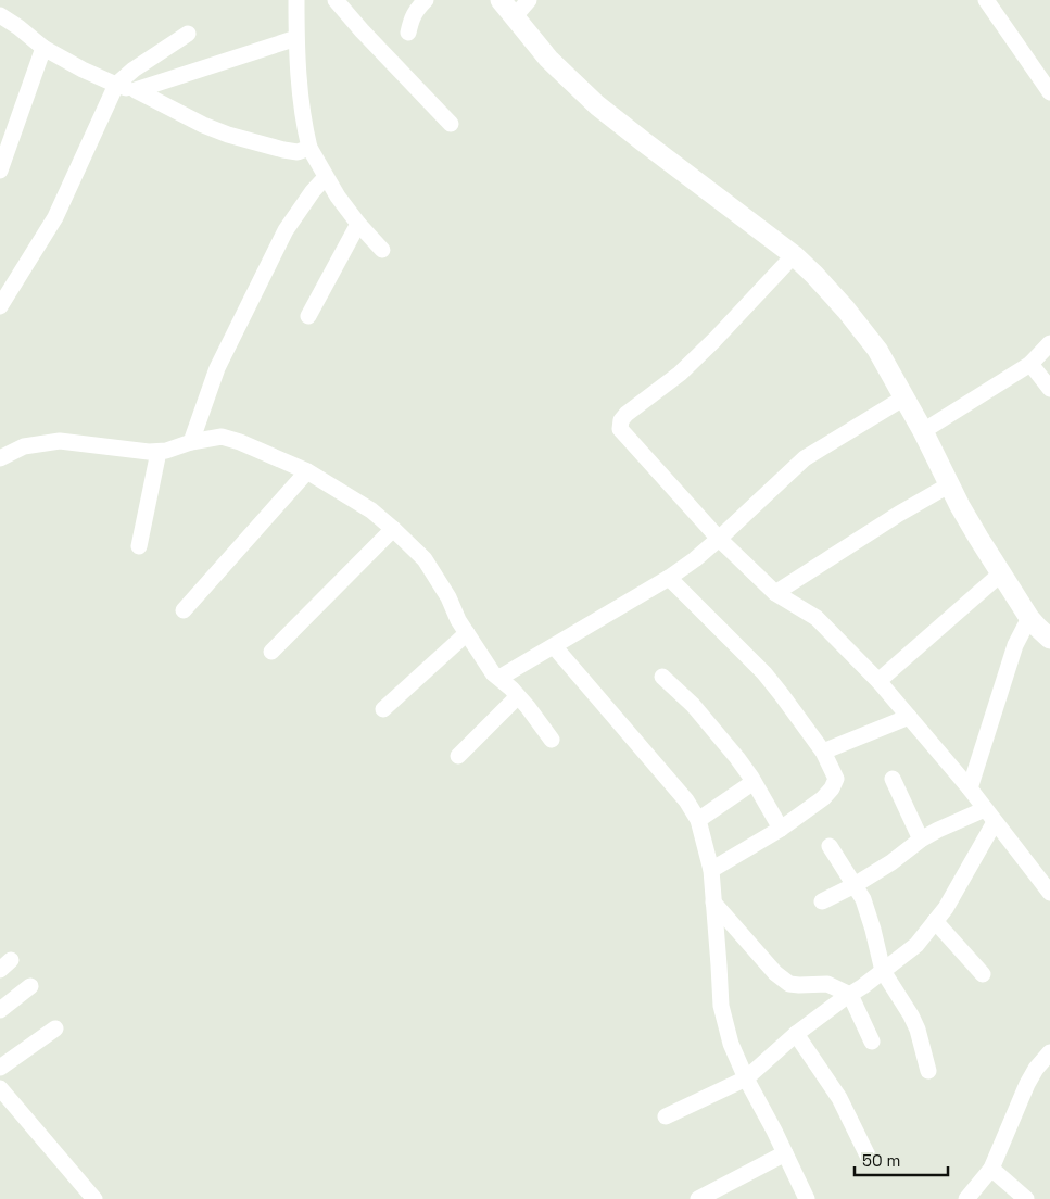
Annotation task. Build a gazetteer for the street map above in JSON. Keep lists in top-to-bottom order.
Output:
{
  "scale_bar": "50 m"
}
